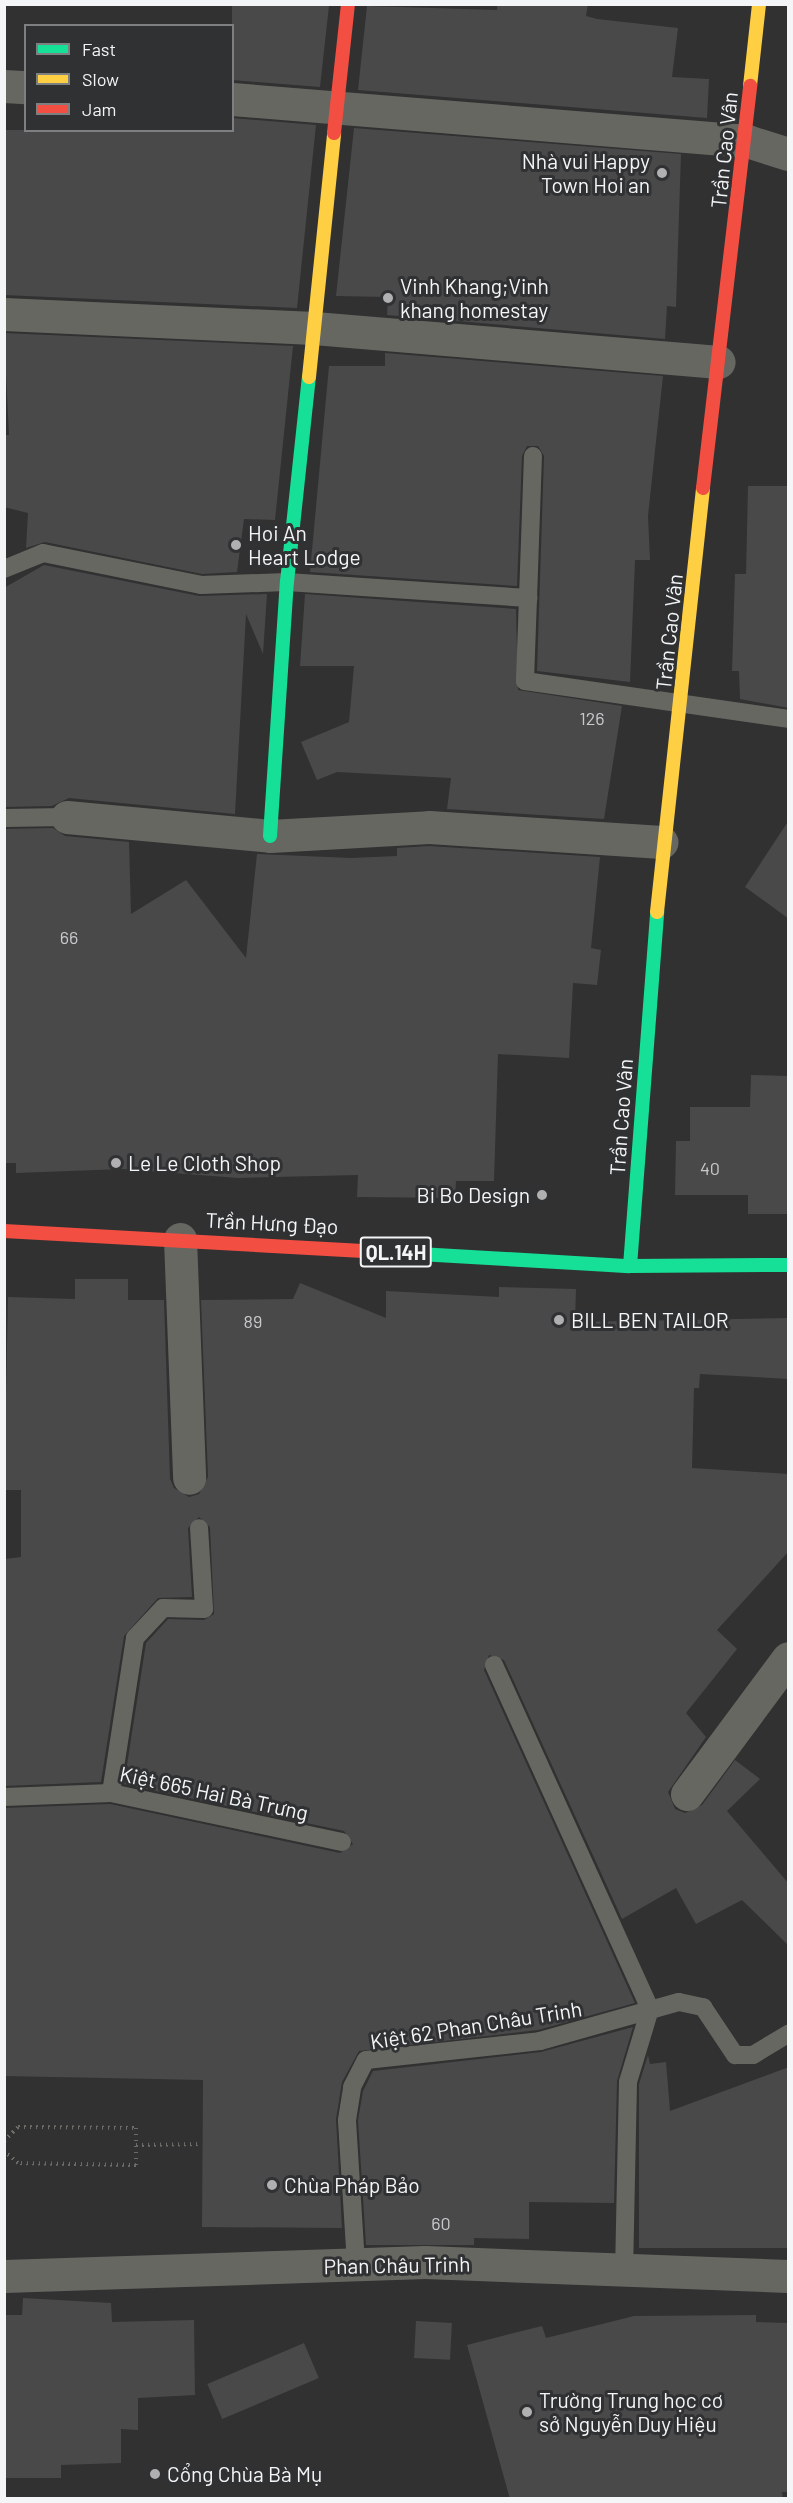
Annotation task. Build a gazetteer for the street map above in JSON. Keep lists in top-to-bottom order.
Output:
{
  "streets": {
    "street": [
      "Trần Cao Vân",
      "Trần Hưng Đạo",
      "QL.14H",
      "Phan Châu Trinh"
    ],
    "lane": ["Kiệt 665 Hai Bà Trưng", "Kiệt 62 Phan Châu Trinh"]
  },
  "crossings": [
    ["Trần Cao Vân", "Trần Hưng Đạo"],
    ["Kiệt 62 Phan Châu Trinh", "Phan Châu Trinh"]
  ],
  "places": [
    "Nhà vui Happy Town Hoi an",
    "Vinh Khang;Vinh khang homestay",
    "Hoi An Heart Lodge",
    "Le Le Cloth Shop",
    "Bi Bo Design",
    "BILL BEN TAILOR",
    "Chùa Pháp Bảo",
    "Trường Trung học cơ sở Nguyễn Duy Hiệu",
    "Cổng Chùa Bà Mụ"
  ],
  "house_numbers": [
    "126",
    "66",
    "40",
    "89",
    "60"
  ],
  "legend": ["Fast", "Slow", "Jam"]
}
